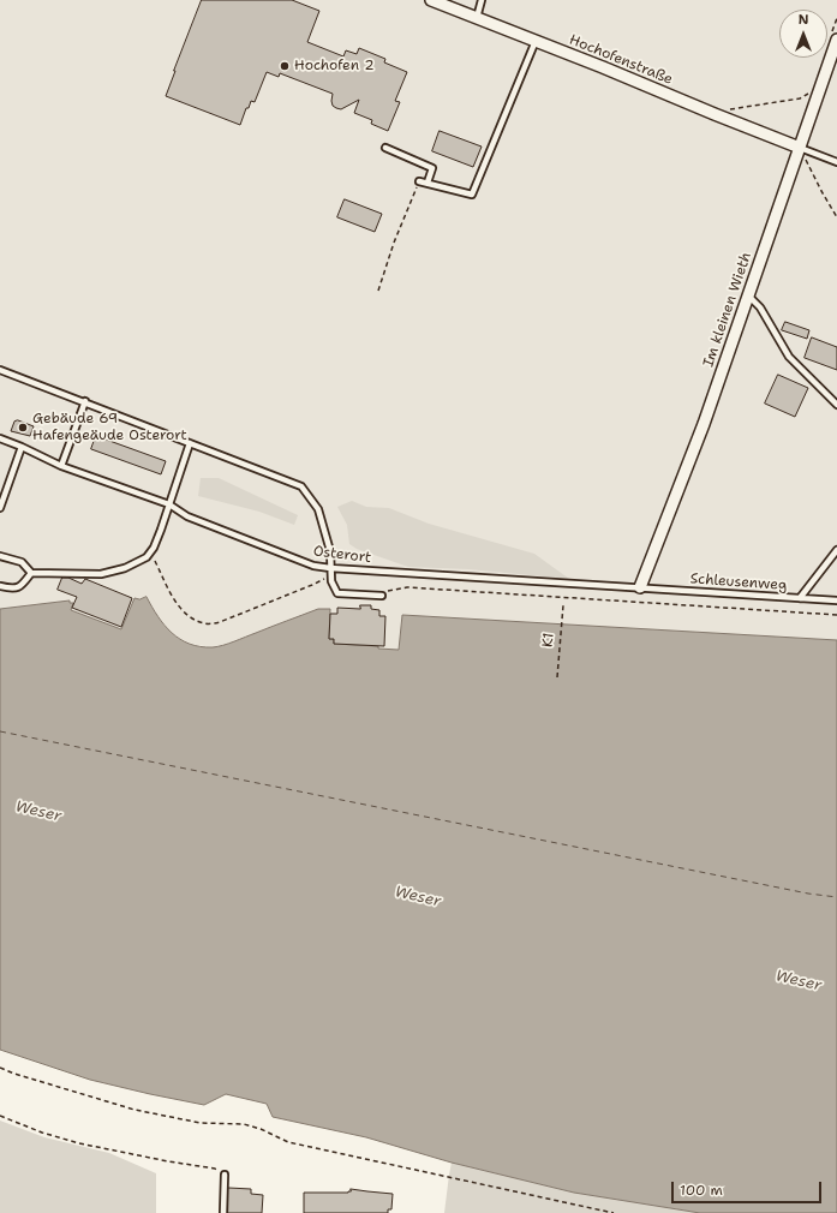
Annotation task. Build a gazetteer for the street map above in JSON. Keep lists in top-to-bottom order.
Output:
{
  "streets": {
    "street": ["Hochofenstraße", "Im kleinen Wieth"],
    "lane": ["Osterort", "Schleusenweg"],
    "path": ["K1"]
  },
  "crossings": [
    ["Hochofenstraße", "Im kleinen Wieth"],
    ["Im kleinen Wieth", "Osterort"],
    ["Im kleinen Wieth", "Schleusenweg"],
    ["Osterort", "Schleusenweg"]
  ],
  "water": ["Weser"],
  "places": ["Hochofen 2", "Gebäude 69 Hafengeäude Osterort"],
  "scale_bar": "100 m",
  "north": "top"
}
